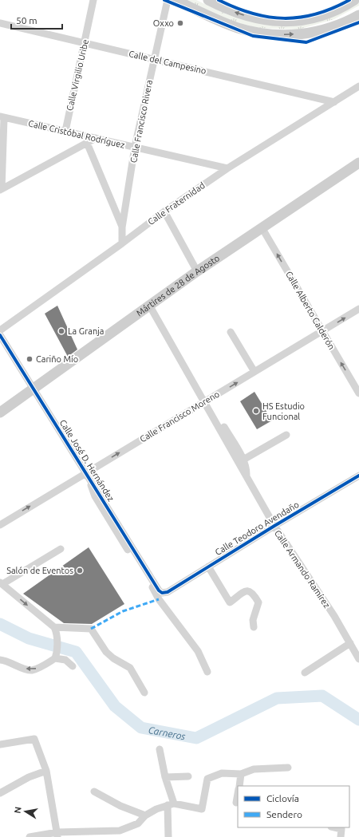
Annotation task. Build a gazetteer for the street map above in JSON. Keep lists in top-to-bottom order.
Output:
{
  "streets": {
    "main road": ["Mártires de 28 de Agosto"],
    "street": [
      "Calle del Campesino",
      "Calle Virgilio Uribe",
      "Calle Francisco Rivera",
      "Calle Cristóbal Rodríguez",
      "Calle Fraternidad",
      "Calle Alberto Calderón",
      "Calle Francisco Moreno",
      "Calle José D. Hernández",
      "Calle Teodoro Avendaño",
      "Calle Armando Ramírez"
    ]
  },
  "crossings": [
    ["Calle del Campesino", "Calle Virgilio Uribe"],
    ["Calle del Campesino", "Calle Francisco Rivera"],
    ["Calle del Campesino", "Calle Fraternidad"],
    ["Calle Virgilio Uribe", "Calle Cristóbal Rodríguez"],
    ["Calle Francisco Rivera", "Calle Cristóbal Rodríguez"],
    ["Calle Francisco Rivera", "Calle Fraternidad"],
    ["Calle Cristóbal Rodríguez", "Calle Fraternidad"],
    ["Mártires de 28 de Agosto", "Calle Alberto Calderón"],
    ["Mártires de 28 de Agosto", "Calle José D. Hernández"],
    ["Mártires de 28 de Agosto", "Calle Armando Ramírez"],
    ["Calle Alberto Calderón", "Calle Francisco Moreno"],
    ["Calle Francisco Moreno", "Calle José D. Hernández"],
    ["Calle Francisco Moreno", "Calle Armando Ramírez"],
    ["Calle José D. Hernández", "Calle Teodoro Avendaño"],
    ["Calle Teodoro Avendaño", "Calle Armando Ramírez"]
  ],
  "one_way": ["Calle Alberto Calderón", "Calle Francisco Moreno"],
  "water": ["Carneros"],
  "places": [
    "Oxxo",
    "La Granja",
    "Cariño Mío",
    "HS Estudio Funcional",
    "Salón de Eventos"
  ],
  "legend": ["Ciclovía", "Sendero"],
  "scale_bar": "50 m",
  "north": "left"
}
